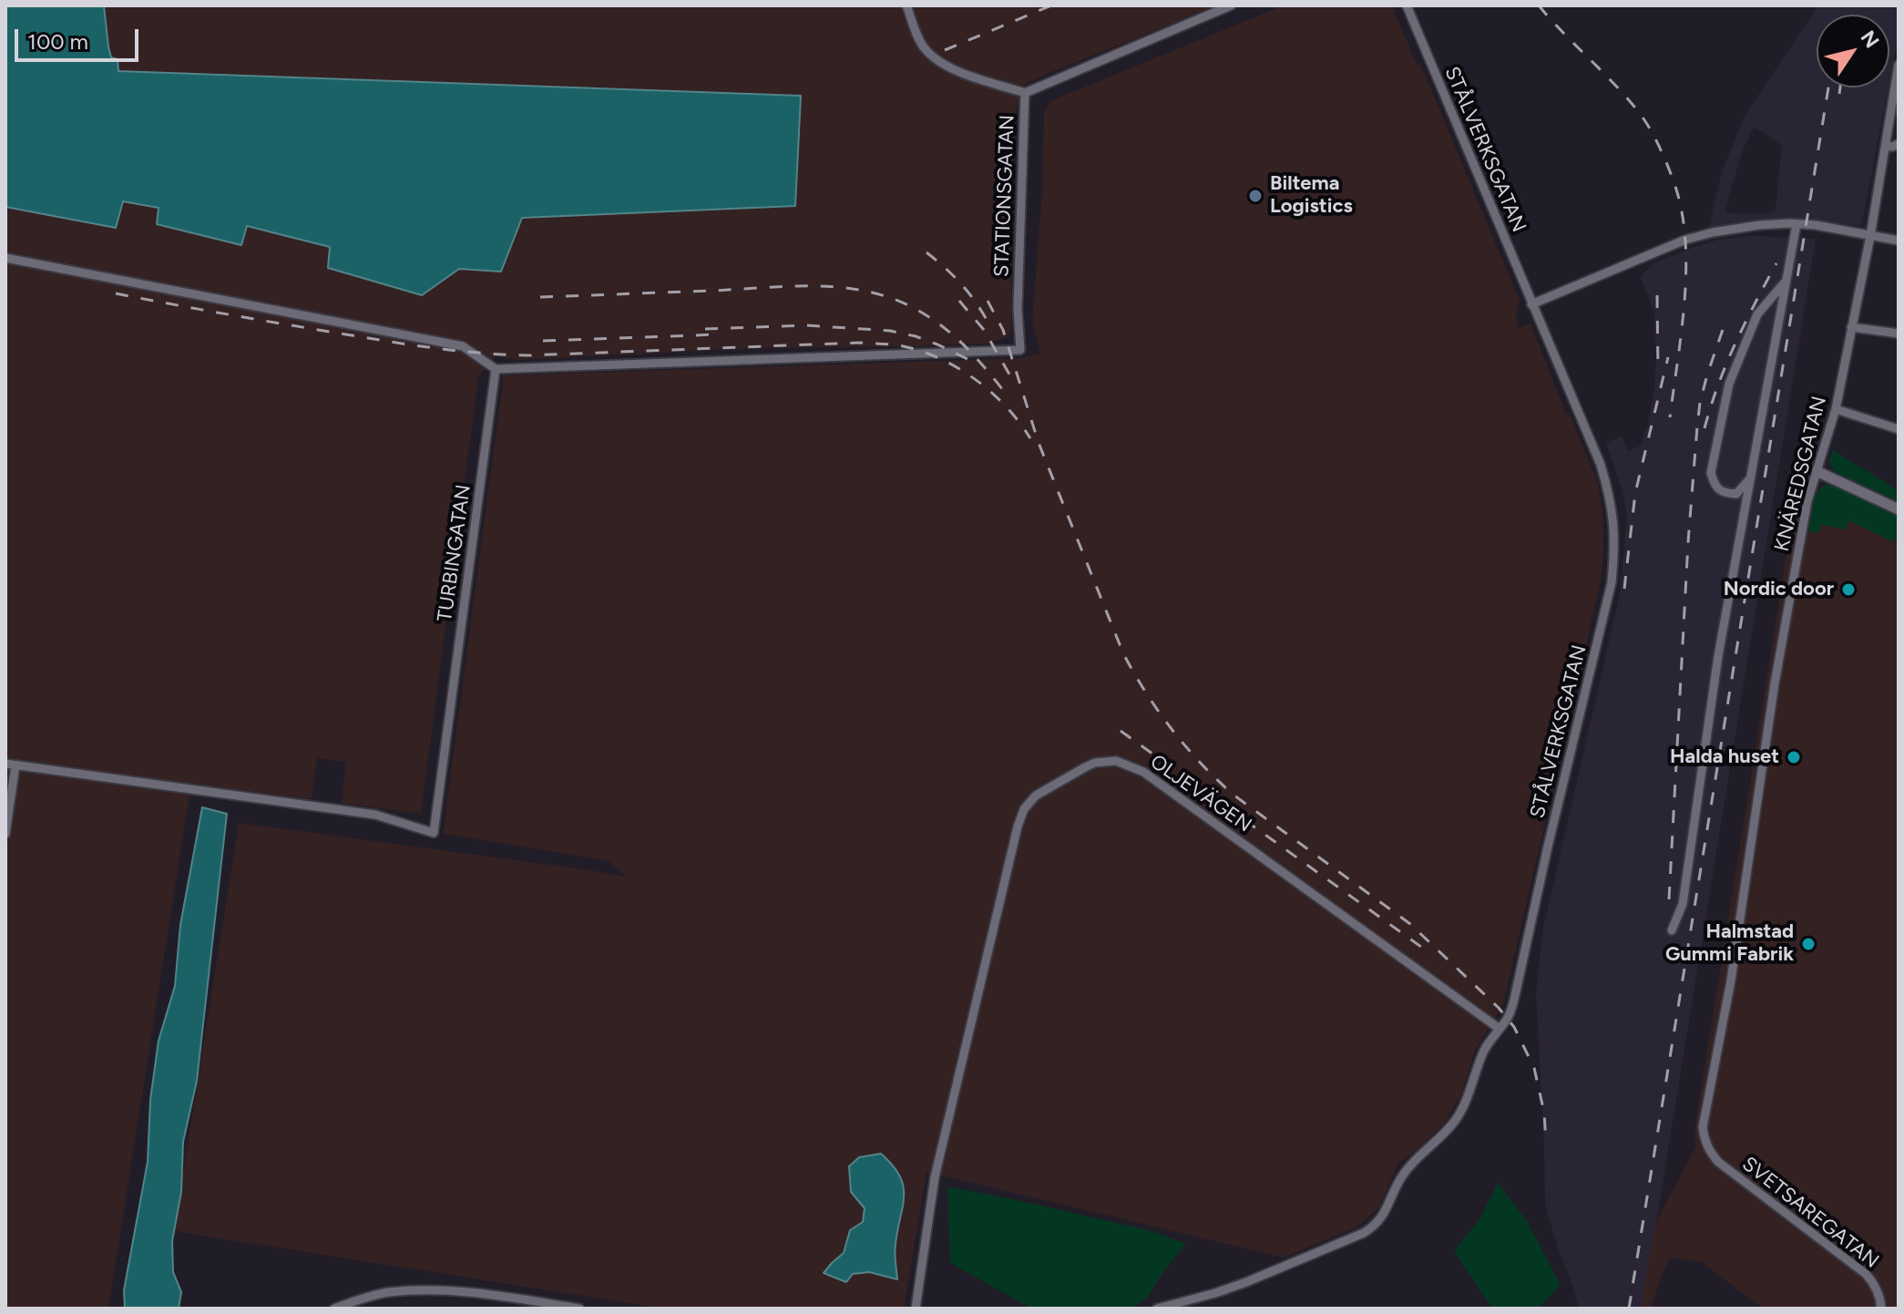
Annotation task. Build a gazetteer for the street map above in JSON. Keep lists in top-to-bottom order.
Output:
{
  "streets": {
    "street": [
      "STÅLVERKSGATAN",
      "STATIONSGATAN",
      "KNÄREDSGATAN",
      "TURBINGATAN",
      "OLJEVÄGEN",
      "SVETSAREGATAN"
    ]
  },
  "crossings": [
    ["STÅLVERKSGATAN", "OLJEVÄGEN"],
    ["STATIONSGATAN", "TURBINGATAN"],
    ["KNÄREDSGATAN", "SVETSAREGATAN"]
  ],
  "places": [
    "Biltema Logistics",
    "Nordic door",
    "Halda huset",
    "Halmstad Gummi Fabrik"
  ],
  "scale_bar": "100 m",
  "north": "top right"
}
